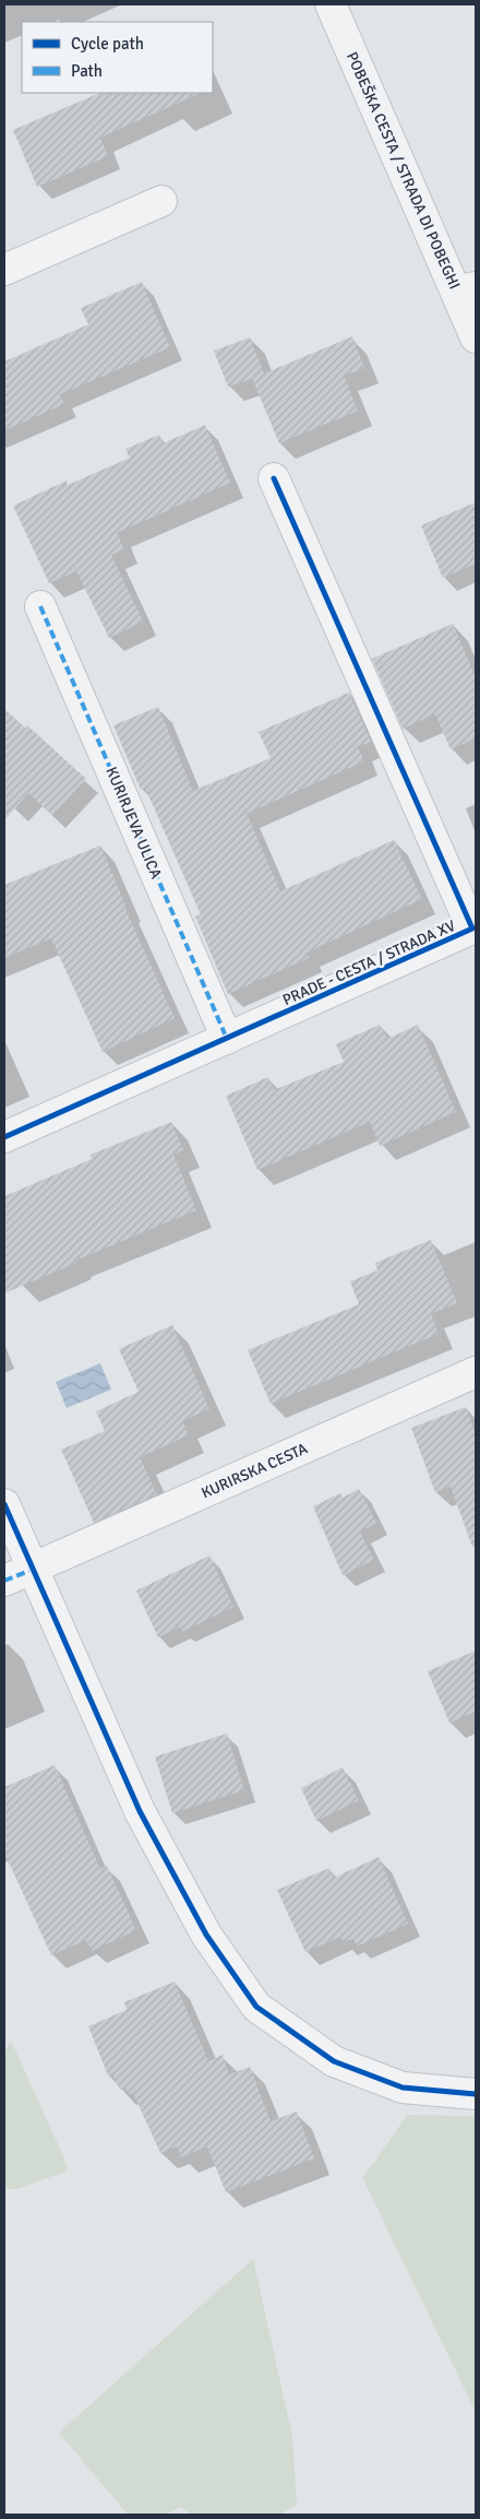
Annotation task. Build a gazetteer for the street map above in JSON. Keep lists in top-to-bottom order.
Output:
{
  "streets": {
    "street": [
      "POBEŠKA CESTA / STRADA DI POBEGHI",
      "KURIRJEVA ULICA",
      "PRADE - CESTA / STRADA XV",
      "KURIRSKA CESTA"
    ]
  },
  "crossings": [
    ["KURIRJEVA ULICA", "PRADE - CESTA / STRADA XV"]
  ],
  "legend": ["Cycle path", "Path"]
}
